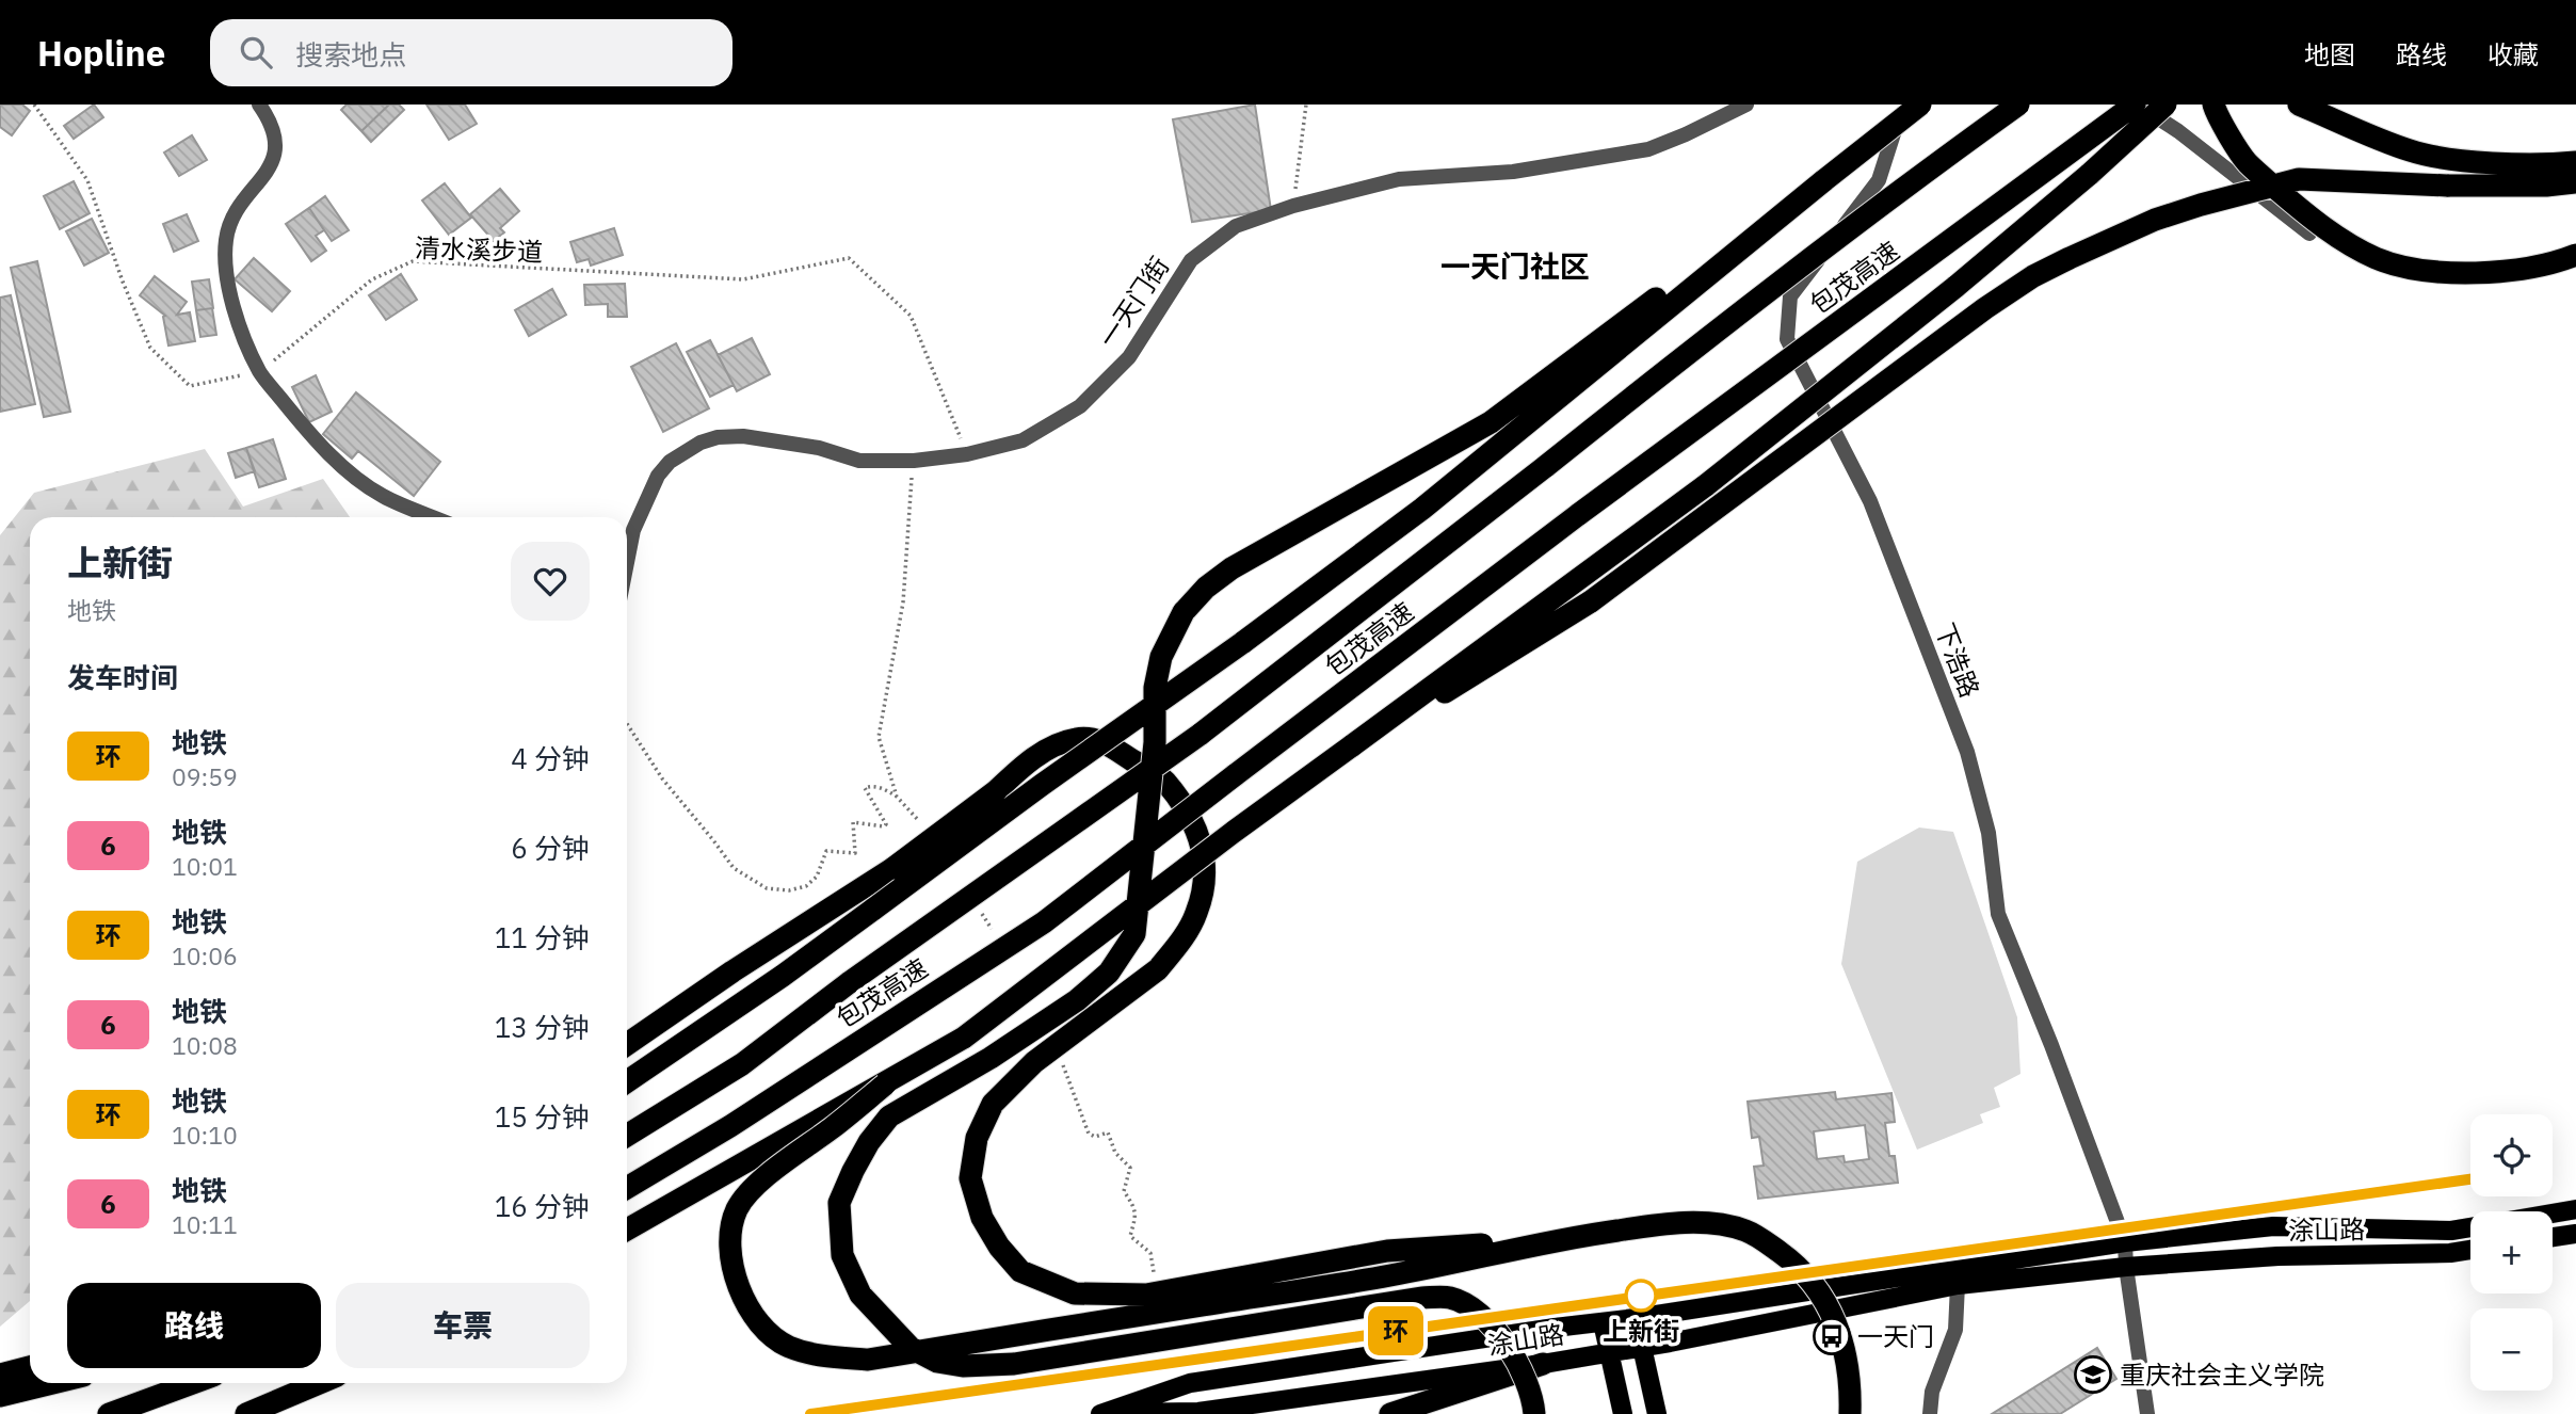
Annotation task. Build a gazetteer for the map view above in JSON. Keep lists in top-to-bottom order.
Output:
{
  "streets": {
    "highway": ["包茂高速"],
    "main road": ["涂山路"],
    "street": ["一天门街", "下浩路"],
    "path": ["清水溪步道"]
  },
  "crossings": [
    ["清水溪步道", "一天门街"],
    ["下浩路", "涂山路"]
  ],
  "districts": ["一天门社区"],
  "places": {
    "other": ["上新街"],
    "bus stop": ["一天门"],
    "school or university": ["重庆社会主义学院"]
  },
  "lines": ["metro line 环"],
  "page": {
    "header": "Hopline",
    "search": "搜索地点",
    "nav": ["地图", "路线", "收藏"],
    "on_map": "环",
    "heading": [
      ["上新街", "地铁"],
      "发车时间"
    ],
    "list": [
      {
        "mark": "环",
        "name": "地铁",
        "note": "09:59",
        "value": "4 分钟"
      },
      {
        "mark": "6",
        "name": "地铁",
        "note": "10:01",
        "value": "6 分钟"
      },
      {
        "mark": "环",
        "name": "地铁",
        "note": "10:06",
        "value": "11 分钟"
      },
      {
        "mark": "6",
        "name": "地铁",
        "note": "10:08",
        "value": "13 分钟"
      },
      {
        "mark": "环",
        "name": "地铁",
        "note": "10:10",
        "value": "15 分钟"
      },
      {
        "mark": "6",
        "name": "地铁",
        "note": "10:11",
        "value": "16 分钟"
      }
    ],
    "map_buttons": ["+", "−"],
    "buttons": ["路线", "车票"]
  }
}
